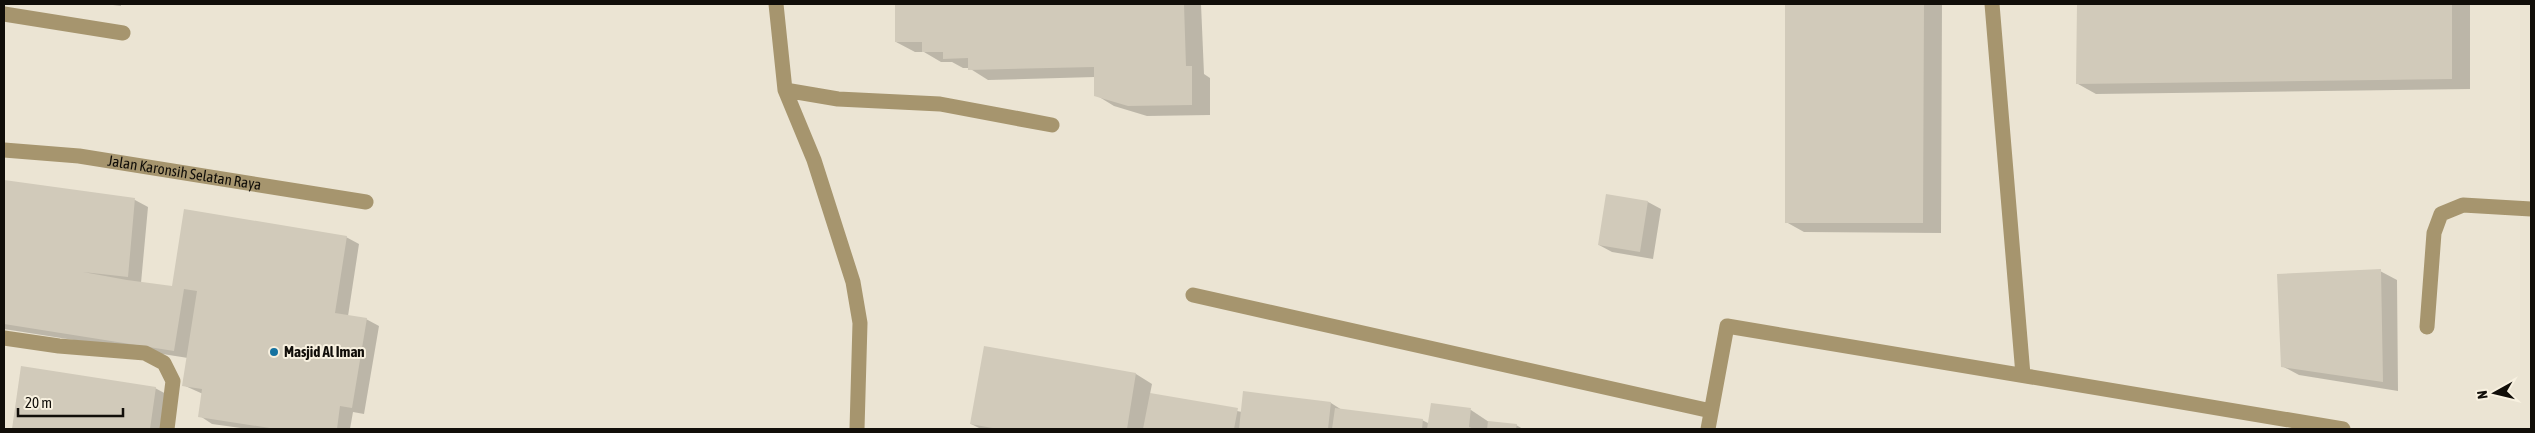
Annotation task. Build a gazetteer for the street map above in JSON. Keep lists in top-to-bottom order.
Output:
{
  "streets": {
    "street": ["Jalan Karonsih Selatan Raya"]
  },
  "places": ["Masjid Al Iman"],
  "scale_bar": "20 m",
  "north": "left"
}
